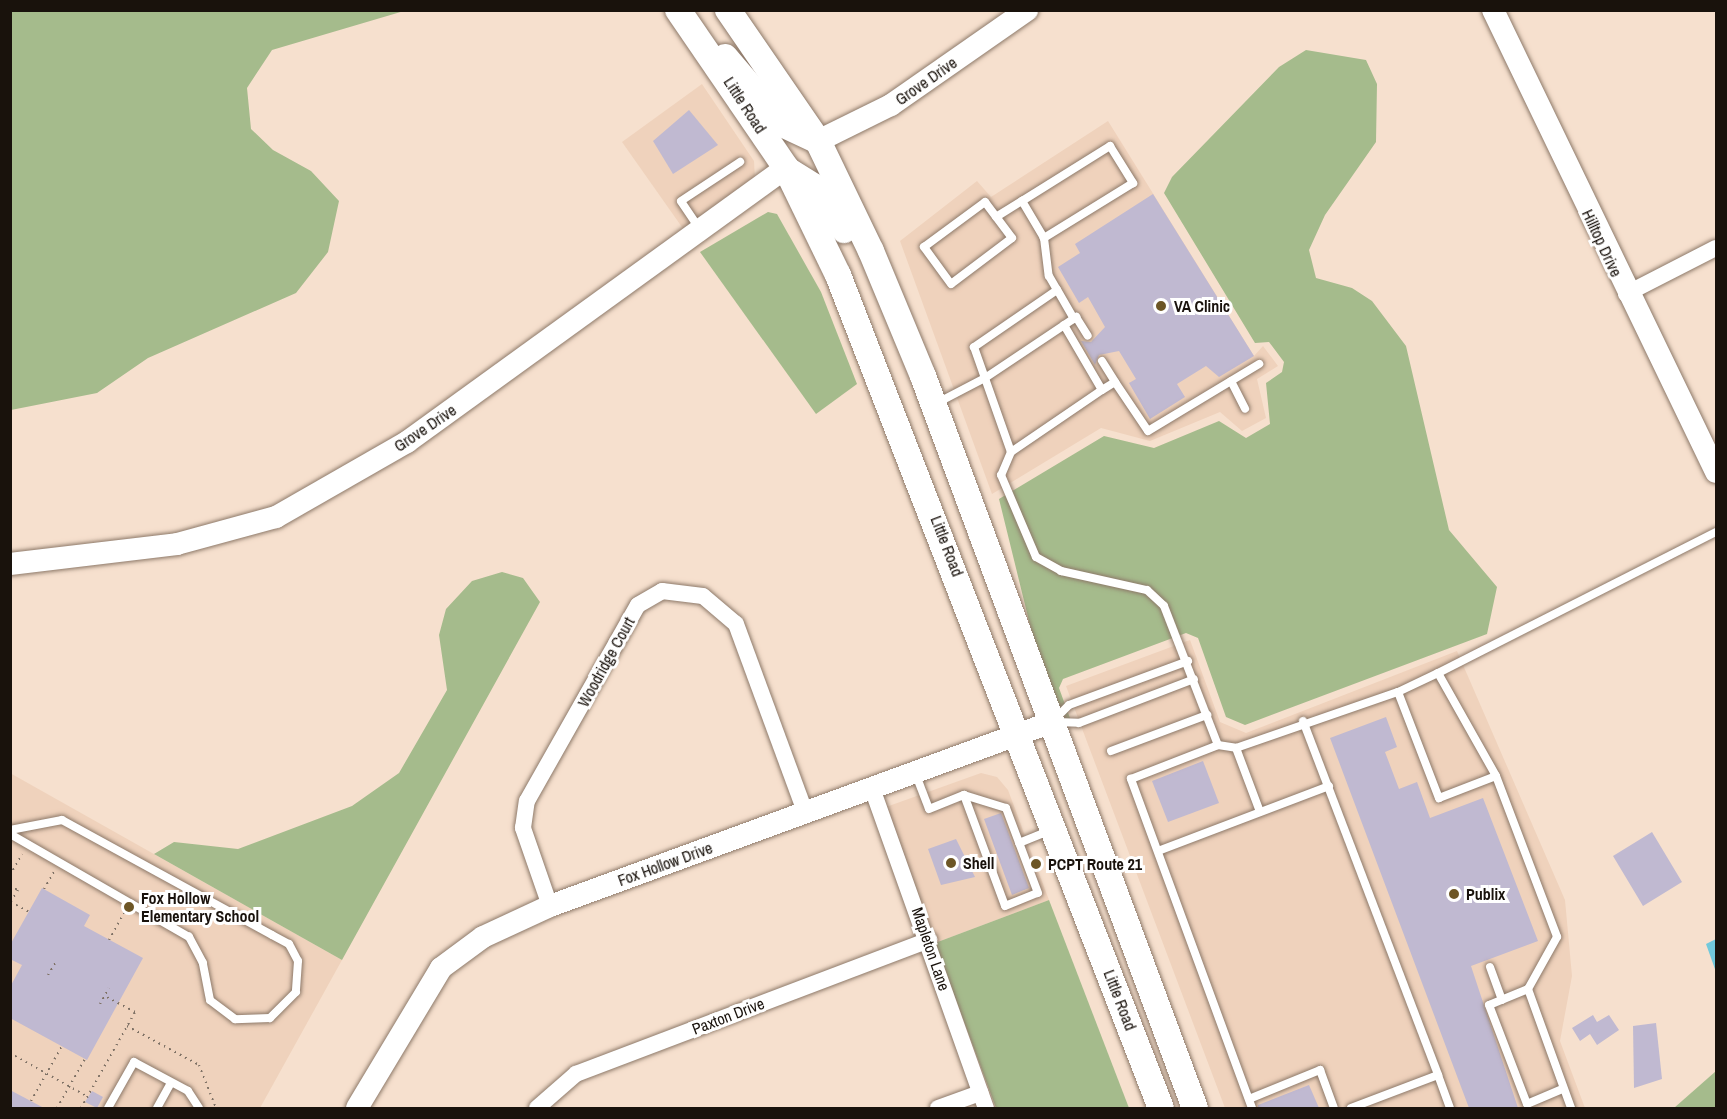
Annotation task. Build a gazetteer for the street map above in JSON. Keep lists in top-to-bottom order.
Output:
{
  "streets": {
    "main road": ["Little Road"],
    "street": [
      "Grove Drive",
      "Hilltop Drive",
      "Woodridge Court",
      "Fox Hollow Drive",
      "Mapleton Lane",
      "Paxton Drive"
    ]
  },
  "crossings": [
    ["Grove Drive", "Little Road"],
    ["Little Road", "Fox Hollow Drive"],
    ["Woodridge Court", "Fox Hollow Drive"],
    ["Fox Hollow Drive", "Mapleton Lane"],
    ["Mapleton Lane", "Paxton Drive"]
  ],
  "places": [
    "VA Clinic",
    "Shell",
    "PCPT Route 21",
    "Publix",
    "Fox Hollow Elementary School"
  ]
}
